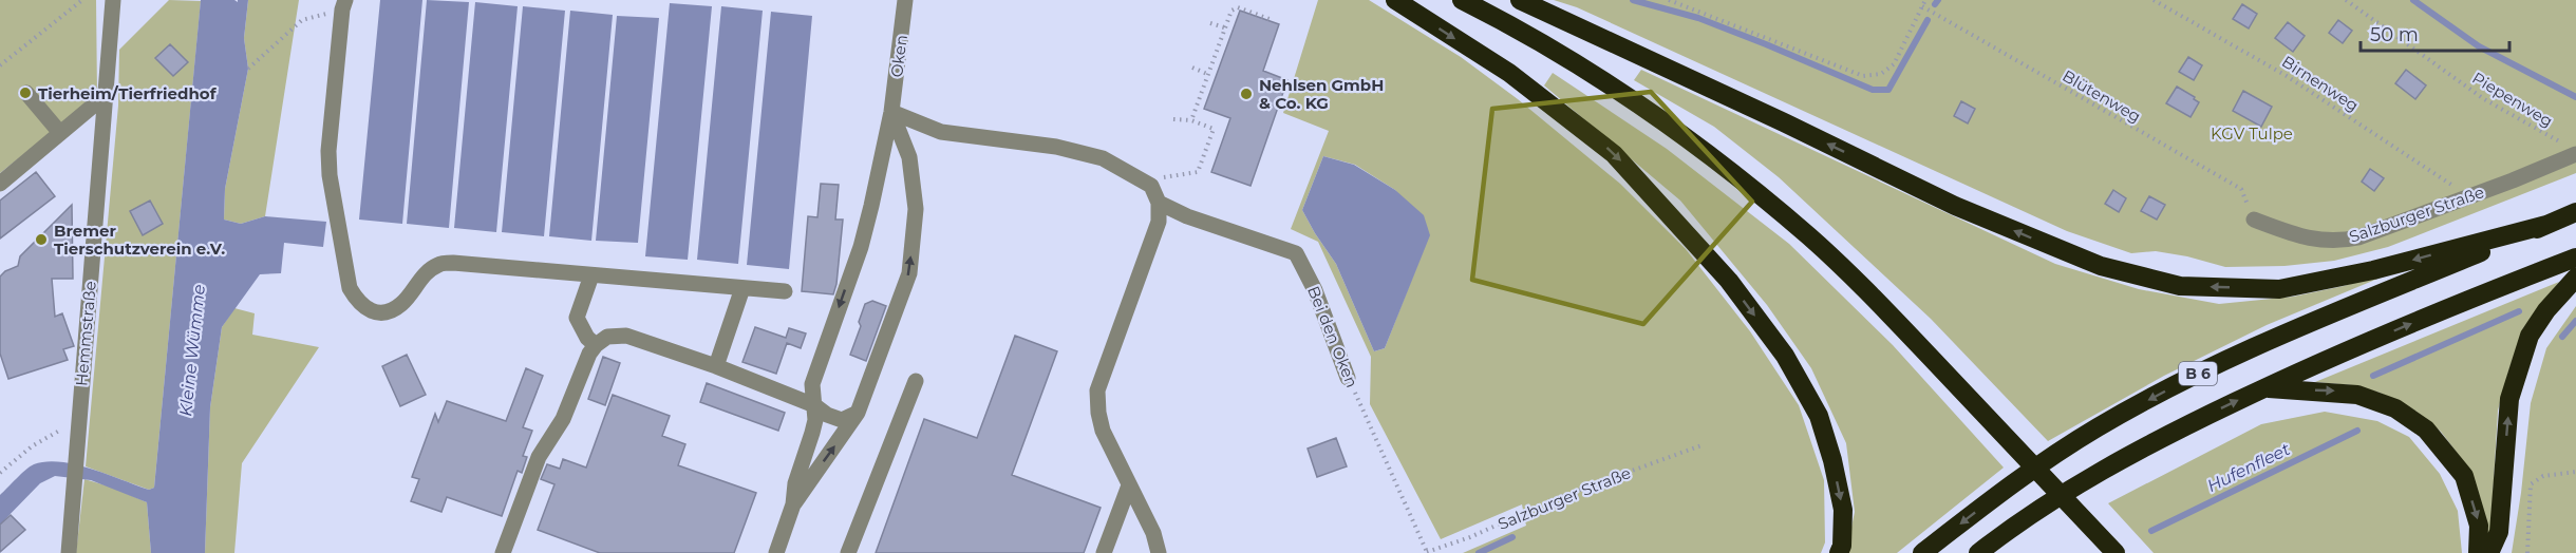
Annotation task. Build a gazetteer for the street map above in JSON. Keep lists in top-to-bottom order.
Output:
{
  "streets": {
    "highway": ["B 6"],
    "street": [
      "Oken",
      "Salzburger Straße",
      "Hemmstraße",
      "Bei den Oken"
    ],
    "path": ["Birnenweg", "Blütenweg", "Piepenweg"]
  },
  "crossings": [
    ["Birnenweg", "Salzburger Straße"],
    ["Blütenweg", "Salzburger Straße"],
    ["Piepenweg", "Salzburger Straße"],
    ["Salzburger Straße", "Bei den Oken"]
  ],
  "water": ["Kleine Wümme", "Hufenfleet"],
  "parks": ["KGV Tulpe"],
  "places": ["Tierheim/Tierfriedhof", "Nehlsen GmbH & Co. KG", "Bremer Tierschutzverein e.V."],
  "scale_bar": "50 m"
}
